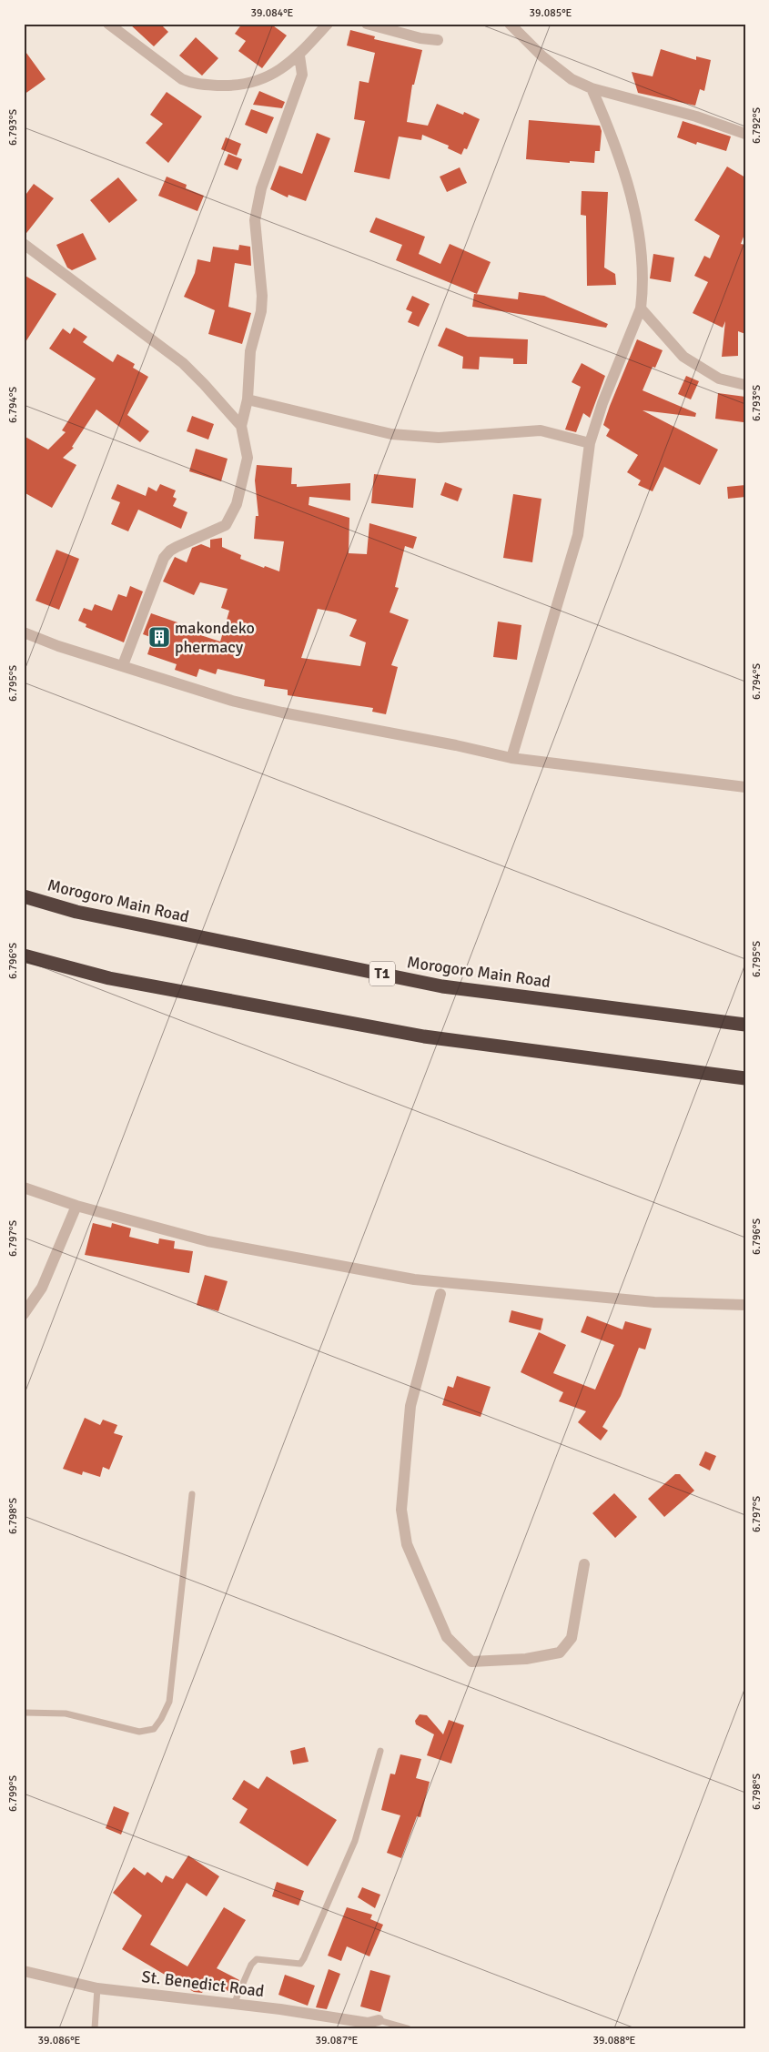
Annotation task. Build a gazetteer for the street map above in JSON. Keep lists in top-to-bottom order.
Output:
{
  "streets": {
    "highway": ["Morogoro Main Road", "T1"],
    "street": ["St. Benedict Road"]
  },
  "places": {
    "building": ["makondeko phermacy"]
  },
  "coordinates": [
    "39.084°E",
    "39.085°E",
    "6.792°S",
    "6.793°S",
    "6.794°S",
    "6.795°S",
    "6.796°S",
    "6.797°S",
    "6.798°S",
    "6.799°S",
    "39.086°E",
    "39.087°E",
    "39.088°E"
  ]
}
